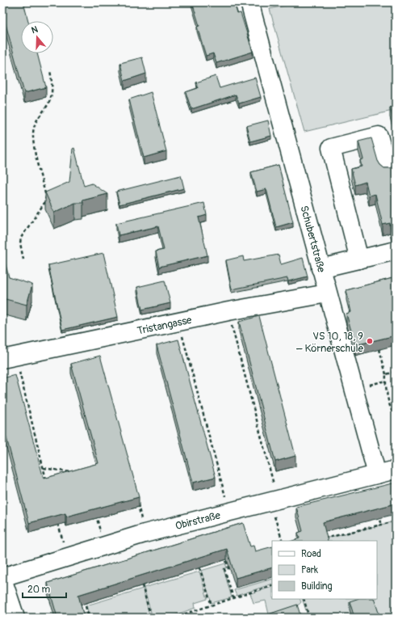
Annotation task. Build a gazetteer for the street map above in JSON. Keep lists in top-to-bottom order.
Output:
{
  "streets": {
    "street": ["Schubertstraße", "Tristangasse", "Obirstraße"]
  },
  "crossings": [
    ["Schubertstraße", "Tristangasse"],
    ["Schubertstraße", "Obirstraße"]
  ],
  "places": ["VS 10, 18, 9 – Körnerschule"],
  "legend": ["Road", "Park", "Building"],
  "scale_bar": "20 m",
  "north": "top"
}
